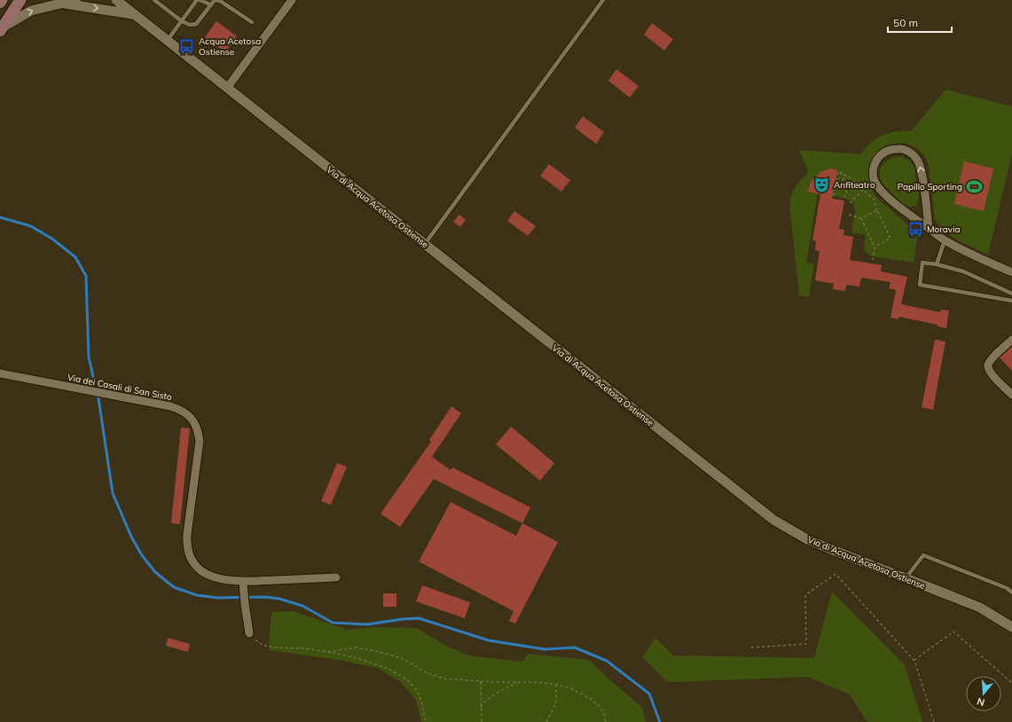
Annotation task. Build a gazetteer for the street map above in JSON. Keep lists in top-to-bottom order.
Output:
{
  "streets": {
    "street": ["Via di Acqua Acetosa Ostiense", "Via dei Casali di San Sisto"]
  },
  "places": {
    "bus stop": ["Acqua Acetosa Ostiense", "Moravia"],
    "theatre": ["Anfiteatro"],
    "sports": ["Papillo Sporting"]
  },
  "scale_bar": "50 m",
  "north": "bottom"
}
